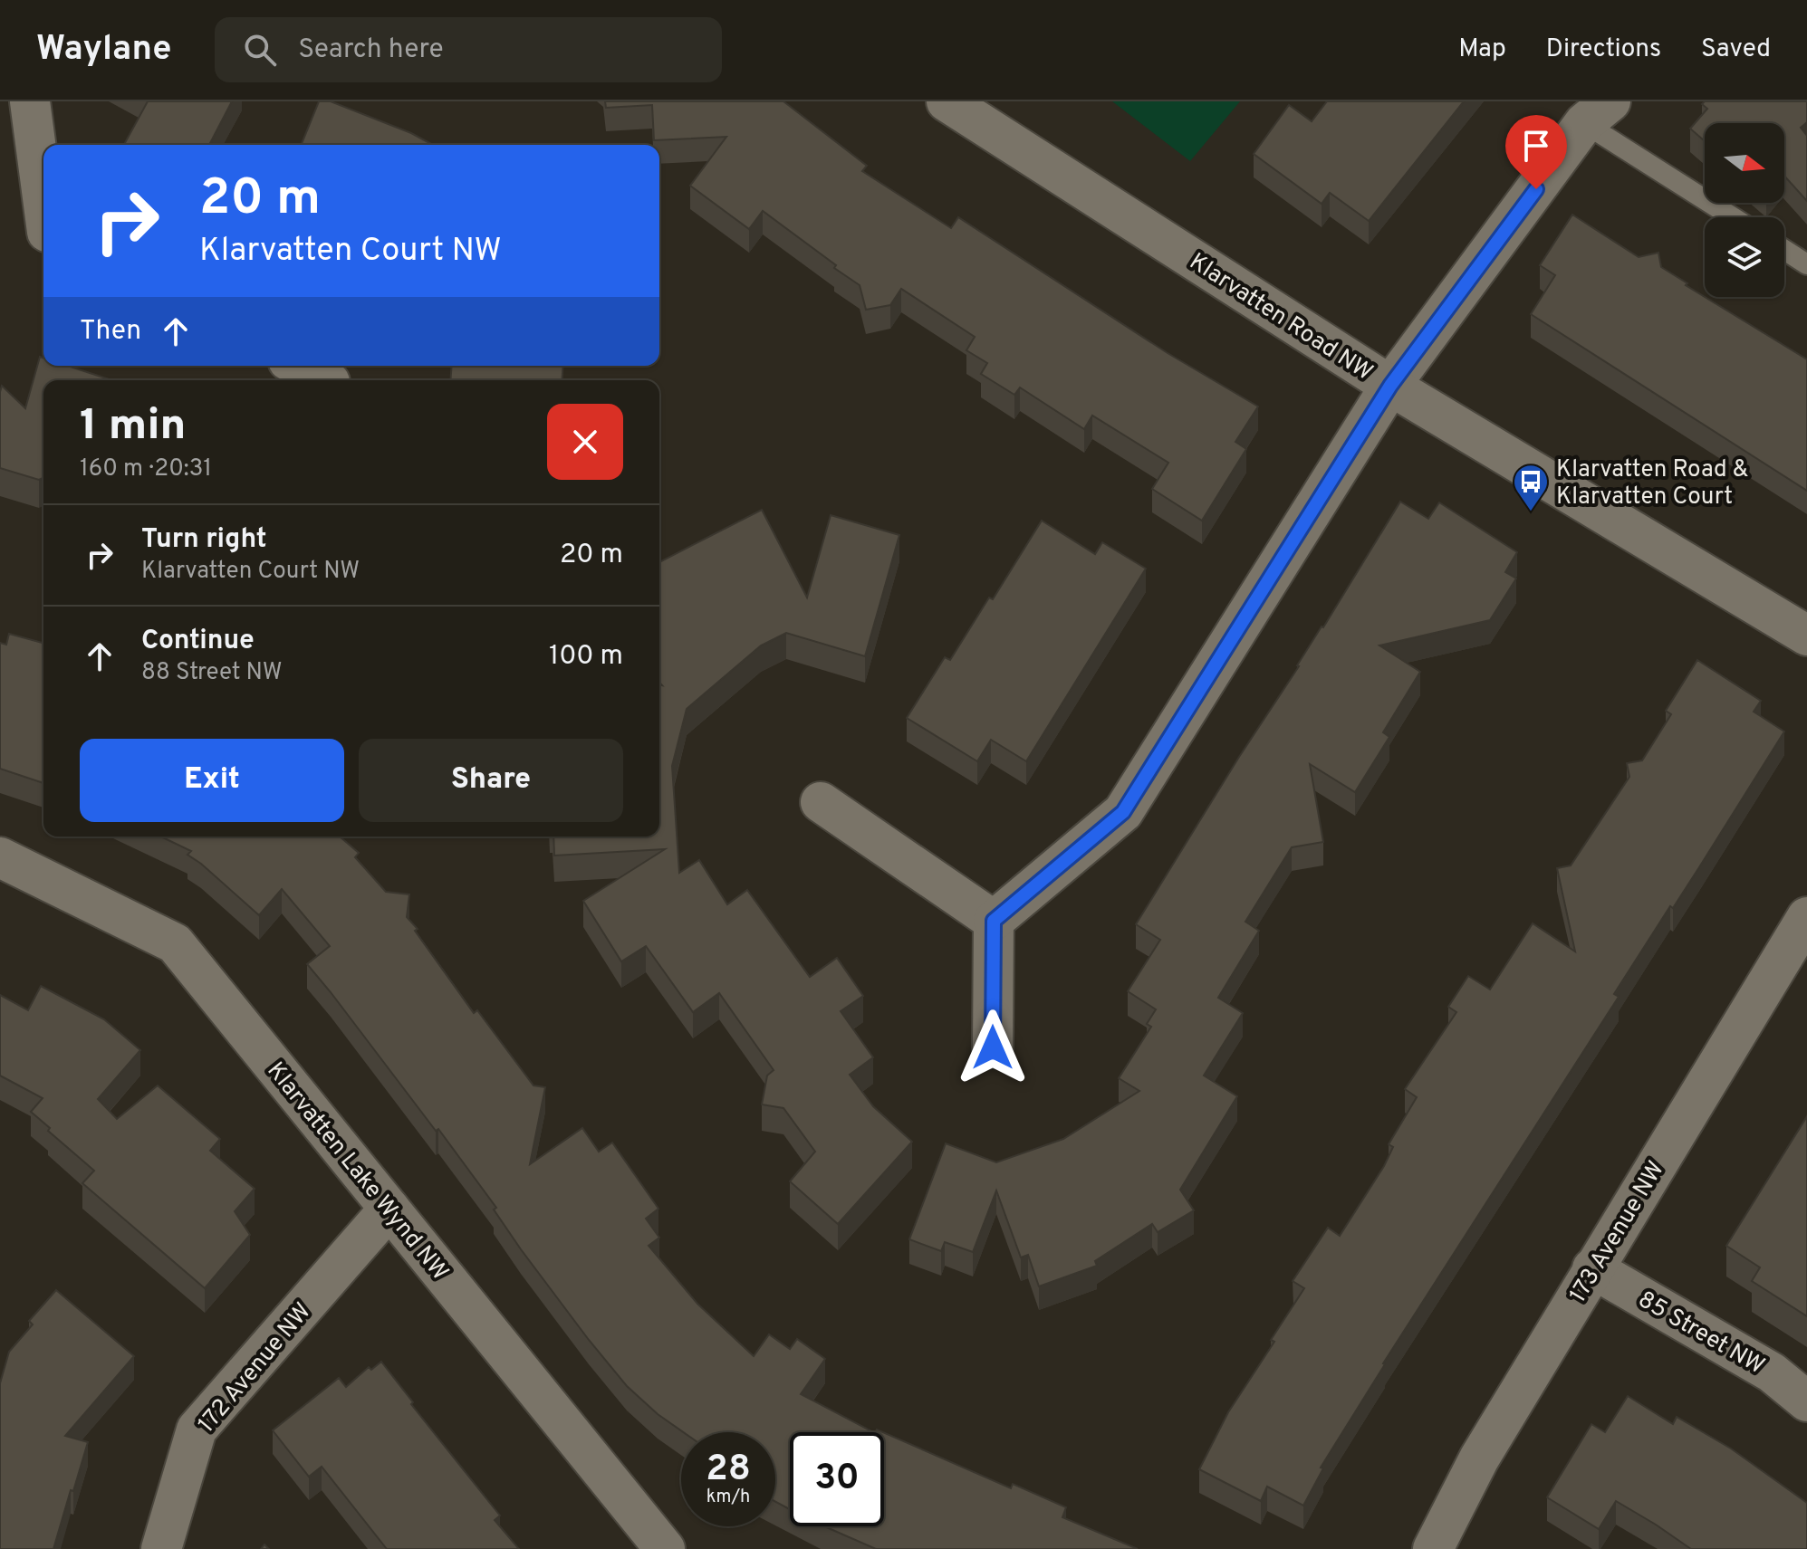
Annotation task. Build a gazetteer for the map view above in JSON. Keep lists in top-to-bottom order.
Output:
{
  "streets": {
    "street": [
      "Klarvatten Road NW",
      "Klarvatten Lake Wynd NW",
      "173 Avenue NW",
      "85 Street NW",
      "172 Avenue NW"
    ]
  },
  "crossings": [
    ["Klarvatten Lake Wynd NW", "172 Avenue NW"],
    ["173 Avenue NW", "85 Street NW"]
  ],
  "places": {
    "bus stop": ["Klarvatten Road & Klarvatten Court"]
  },
  "north": "right",
  "page": {
    "header": "Waylane",
    "search": "Search here",
    "nav": ["Map", "Directions", "Saved"],
    "turn": ["20 m", "Klarvatten Court NW"],
    "then": "Then",
    "heading": ["1 min", "160 m · 20:31"],
    "list": [
      {
        "name": "Turn right",
        "note": "Klarvatten Court NW",
        "value": "20 m"
      },
      {
        "name": "Continue",
        "note": "88 Street NW",
        "value": "100 m"
      }
    ],
    "buttons": ["Exit", "Share"],
    "speed": "28 km/h",
    "limit": "30"
  }
}
